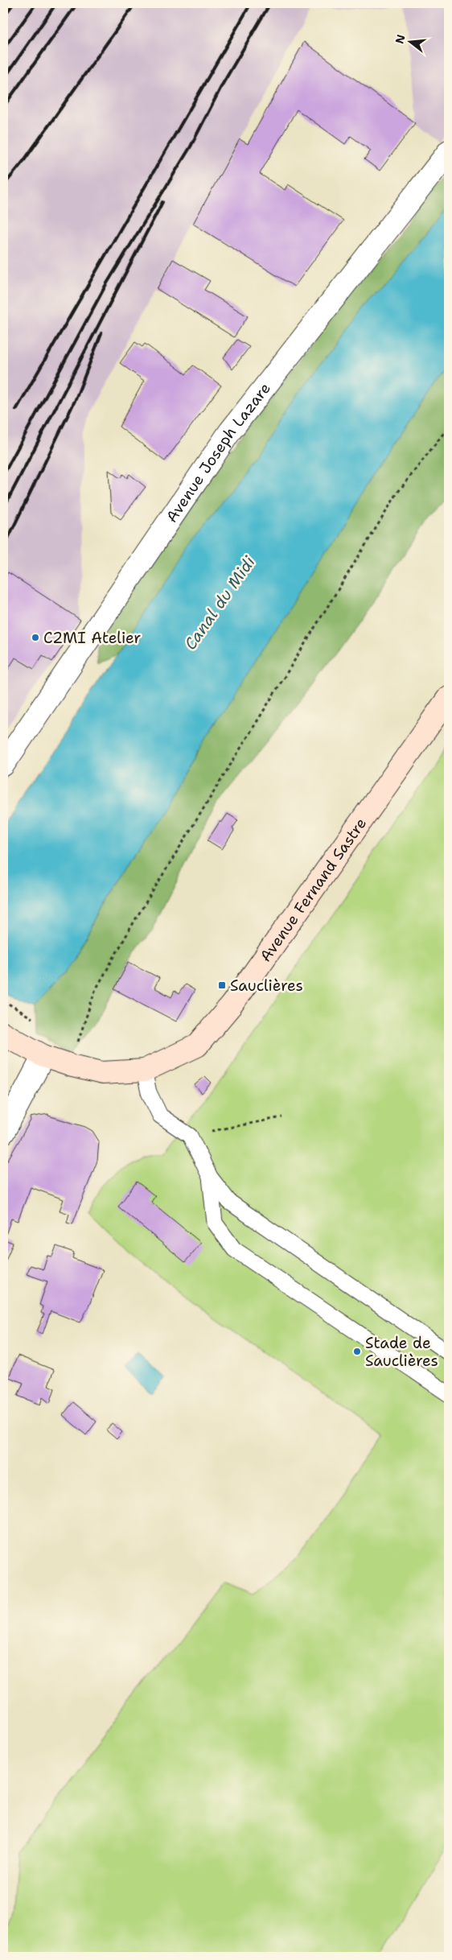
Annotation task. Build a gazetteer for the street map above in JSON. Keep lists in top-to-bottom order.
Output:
{
  "streets": {
    "main road": ["Avenue Fernand Sastre"],
    "street": ["Avenue Joseph Lazare"]
  },
  "water": ["Canal du Midi"],
  "places": {
    "other": ["C2MI Atelier", "Stade de Sauclières"],
    "transit": ["Sauclières"]
  },
  "north": "left"
}
